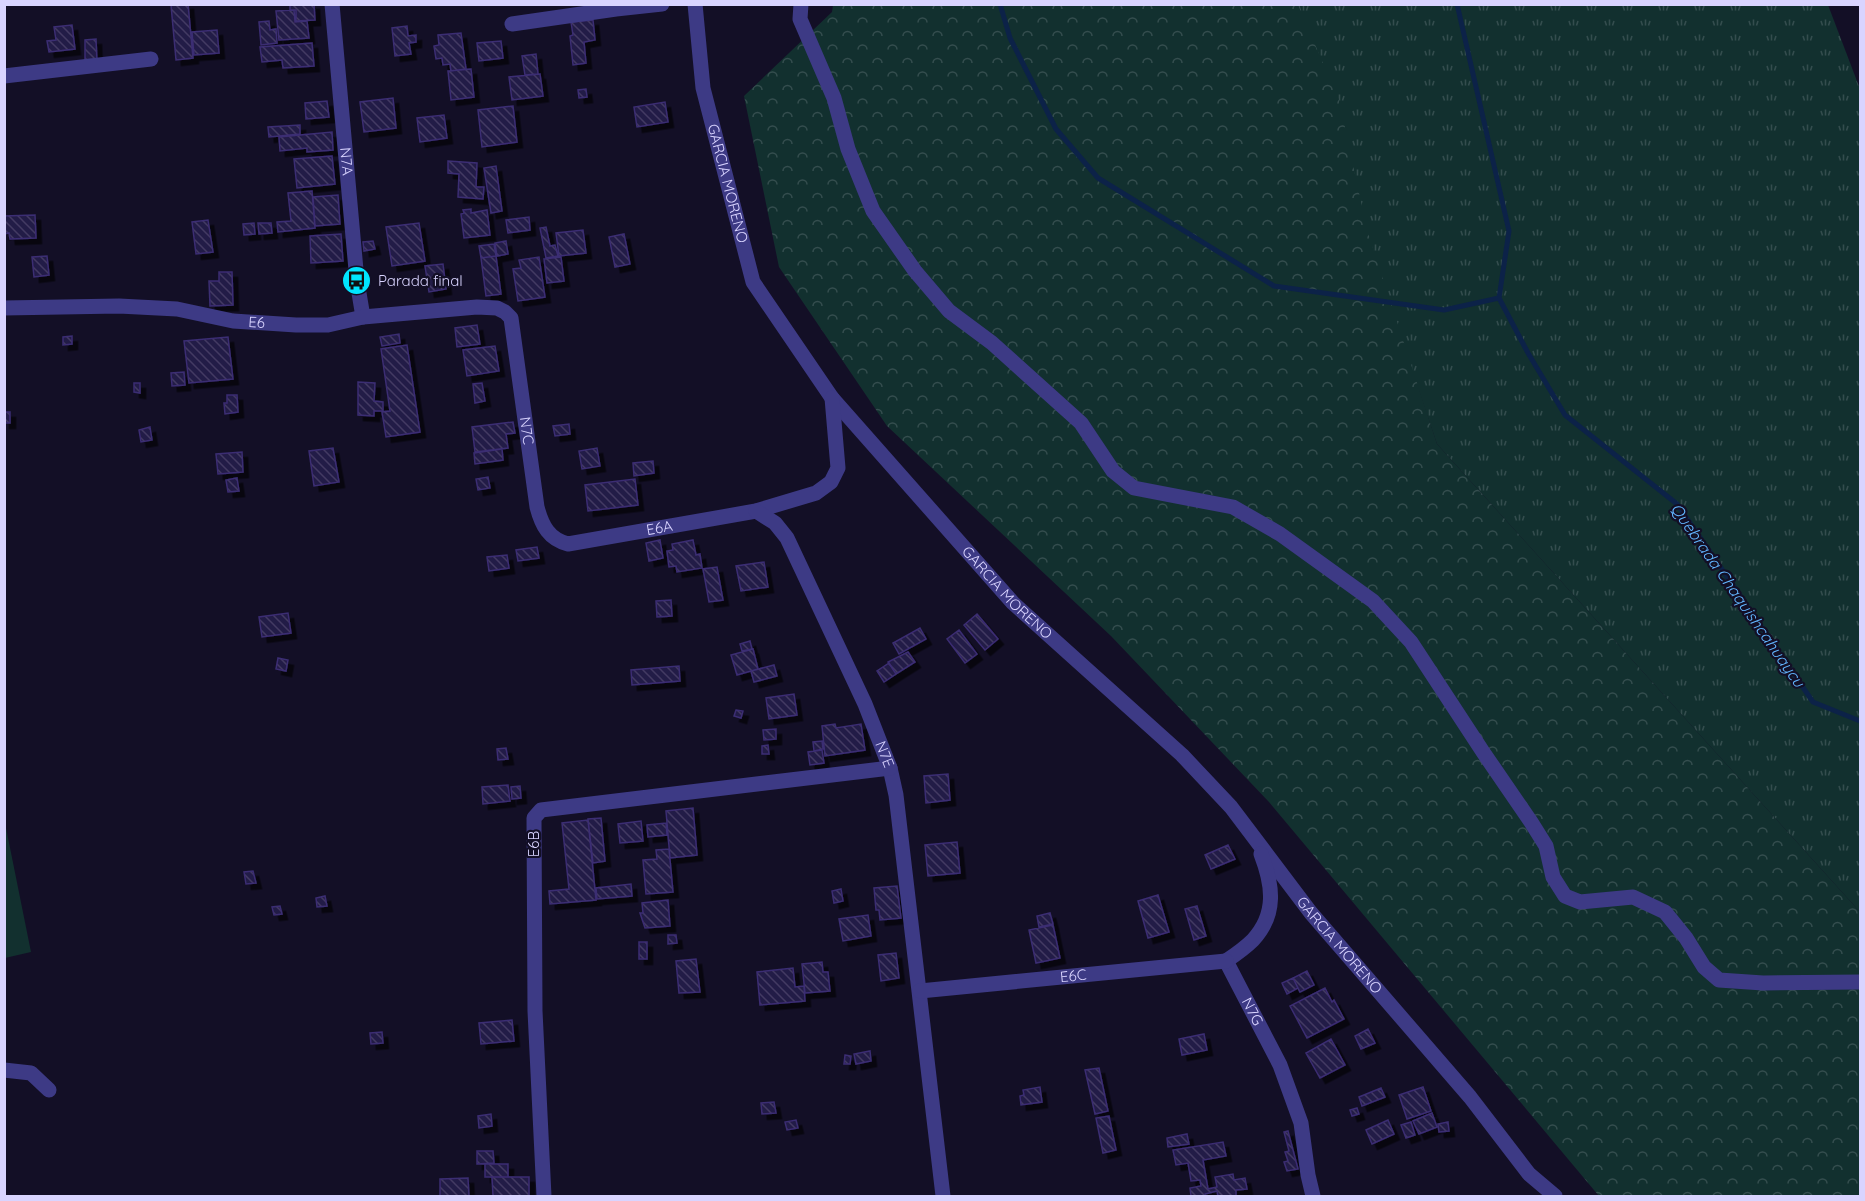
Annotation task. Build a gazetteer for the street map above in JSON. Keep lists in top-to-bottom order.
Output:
{
  "streets": {
    "street": [
      "N7A",
      "GARCIA MORENO",
      "E6",
      "N7C",
      "E6A",
      "N7E",
      "E6B",
      "E6C",
      "N7G"
    ]
  },
  "crossings": [
    ["N7A", "E6"],
    ["E6", "N7C"],
    ["N7C", "E6A"],
    ["E6A", "N7E"],
    ["N7E", "E6B"],
    ["N7E", "E6C"],
    ["E6C", "N7G"]
  ],
  "water": ["Quebrada Chaquishcahuaycu"],
  "places": {
    "bus stop": ["Parada final"]
  }
}
